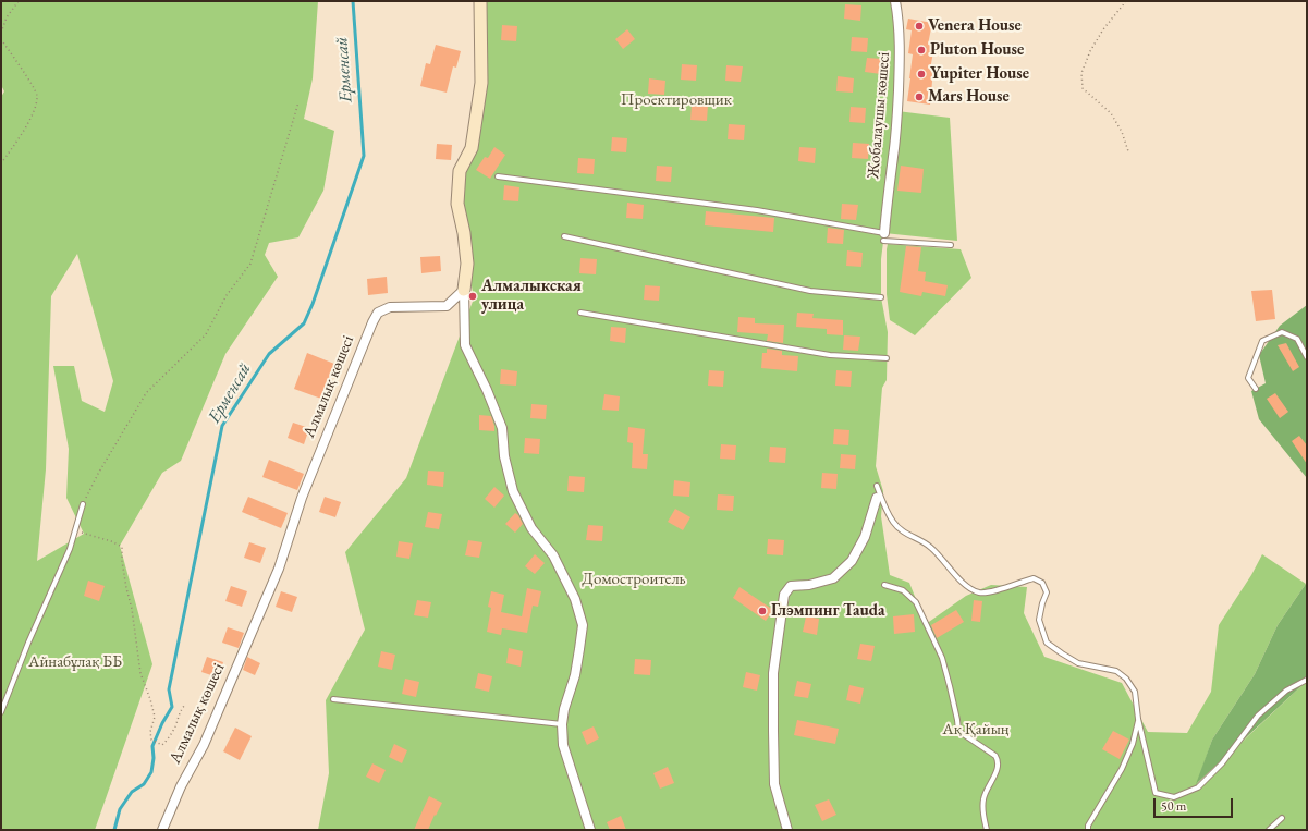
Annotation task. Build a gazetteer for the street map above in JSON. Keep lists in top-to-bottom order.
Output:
{
  "streets": {
    "street": ["Жобалаушы көшесі", "Алмалық көшесі"]
  },
  "water": ["Ерменсай"],
  "parks": [
    "Проектировщик",
    "Домостроитель",
    "Айнабұлақ ББ",
    "Ақ Қайың"
  ],
  "places": [
    "Venera House",
    "Pluton House",
    "Yupiter House",
    "Mars House",
    "Алмалыкская улица",
    "Глэмпинг Tauda"
  ],
  "scale_bar": "50 m"
}
